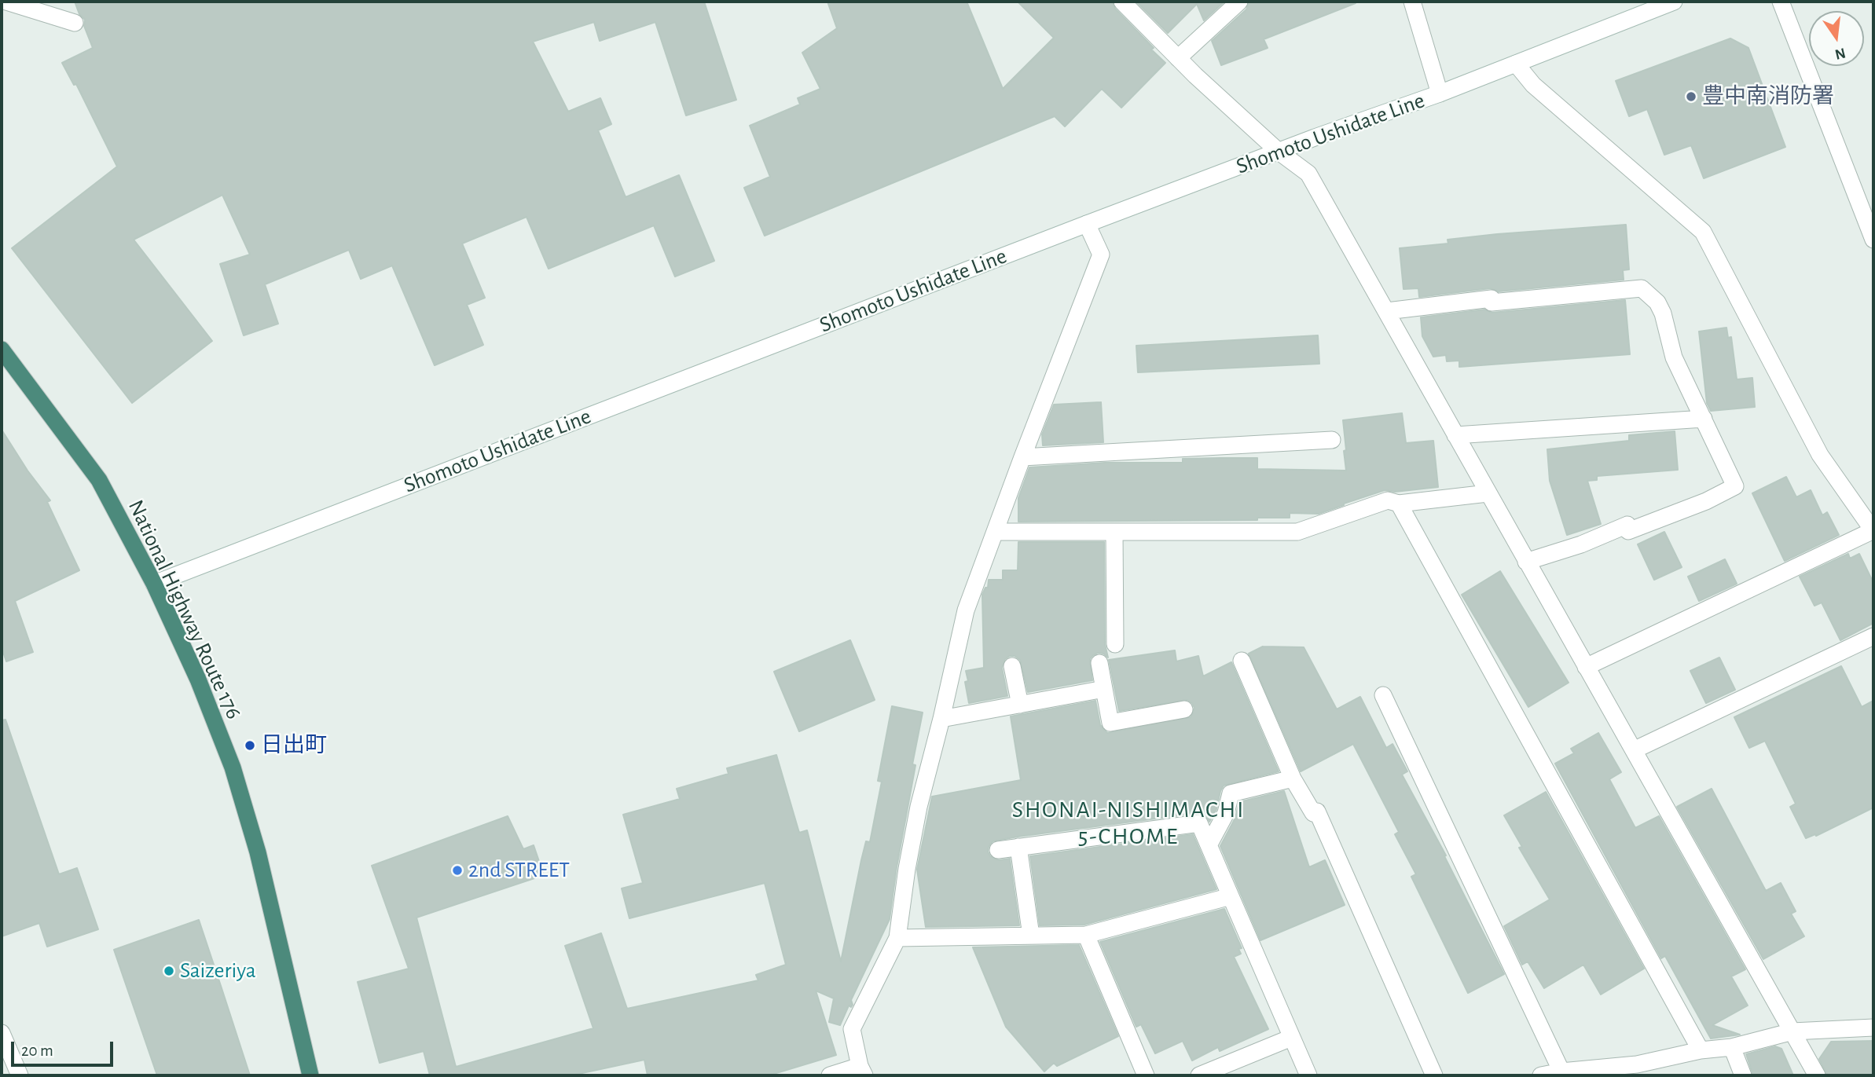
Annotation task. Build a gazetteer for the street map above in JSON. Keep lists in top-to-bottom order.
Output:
{
  "streets": {
    "highway": ["National Highway Route 176"],
    "street": ["Shomoto Ushidate Line"]
  },
  "crossings": [
    ["Shomoto Ushidate Line", "National Highway Route 176"]
  ],
  "districts": ["SHONAI-NISHIMACHI 5-CHOME"],
  "places": [
    "豊中南消防署",
    "日出町",
    "2nd STREET",
    "Saizeriya"
  ],
  "scale_bar": "20 m",
  "north": "bottom"
}
